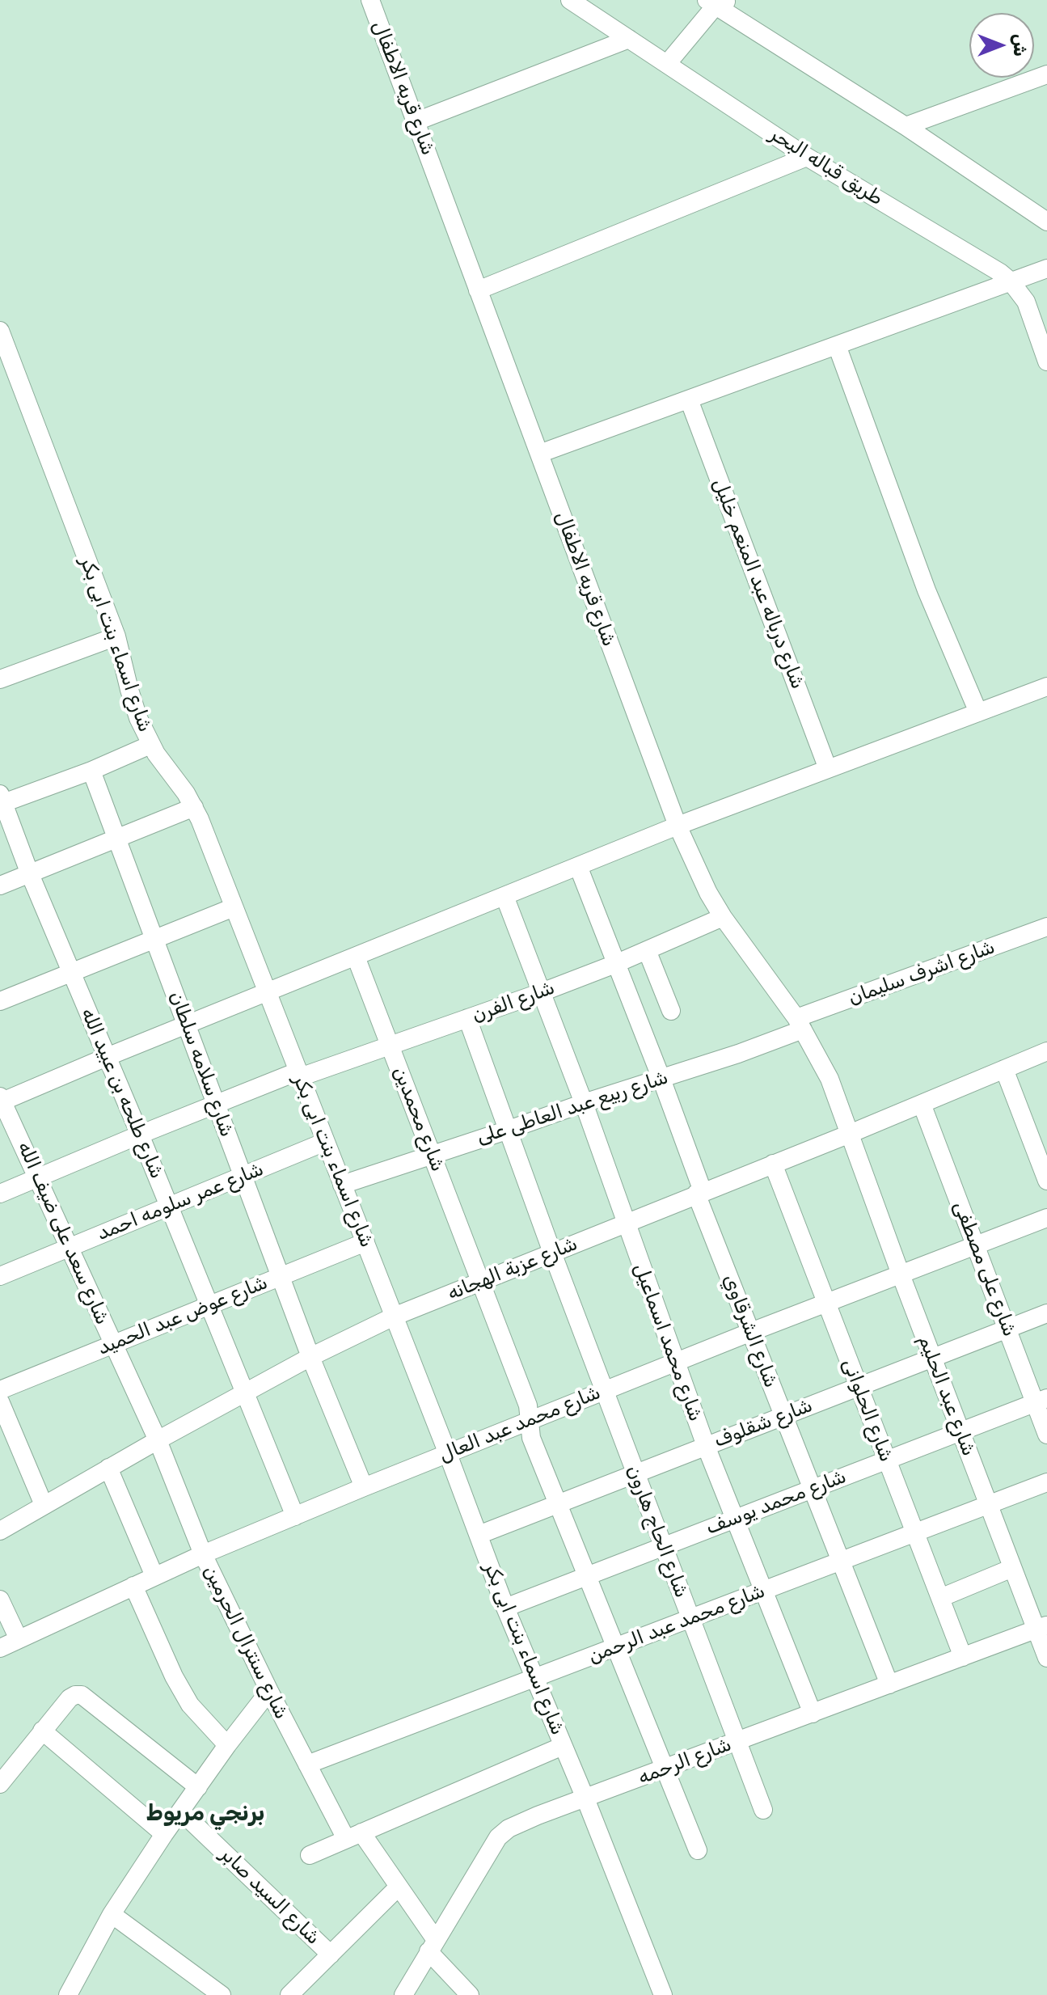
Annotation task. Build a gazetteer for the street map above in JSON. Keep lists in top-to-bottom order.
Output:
{
  "streets": {
    "street": [
      "شارع قريه الاطفال",
      "طريق قباله البحر",
      "شارع درباله عبد المنعم خليل",
      "شارع اسماء بنت ابى بكر",
      "شارع اشرف سليمان",
      "شارع الفرن",
      "شارع سلامه سلطان",
      "شارع طلحه بن عبيد الله",
      "شارع ربيع عبد العاطى على",
      "شارع محمدين",
      "شارع عمر سلومه احمد",
      "شارع سعد على ضيف الله",
      "شارع عزبة الهجانه",
      "شارع على مصطفى",
      "شارع عوض عبد الحميد",
      "شارع الشرقاوي",
      "شارع محمد اسماعيل",
      "شارع عبد الحليم",
      "شارع الحلوانى",
      "شارع شقلوف",
      "شارع محمد عبد العال",
      "شارع محمد يوسف",
      "شارع الحاج هارون",
      "شارع محمد عبد الرحمن",
      "شارع سنترال الحرمين",
      "شارع الرحمه",
      "شارع السيد صابر"
    ]
  },
  "crossings": [
    ["شارع قريه الاطفال", "شارع اشرف سليمان"],
    ["شارع قريه الاطفال", "شارع الفرن"],
    ["شارع قريه الاطفال", "شارع ربيع عبد العاطى على"],
    ["شارع قريه الاطفال", "شارع عزبة الهجانه"],
    ["شارع قريه الاطفال", "شارع عبد الحليم"],
    ["شارع اسماء بنت ابى بكر", "شارع الفرن"],
    ["شارع اسماء بنت ابى بكر", "شارع ربيع عبد العاطى على"],
    ["شارع اسماء بنت ابى بكر", "شارع عمر سلومه احمد"],
    ["شارع اسماء بنت ابى بكر", "شارع عزبة الهجانه"],
    ["شارع اسماء بنت ابى بكر", "شارع عوض عبد الحميد"],
    ["شارع اسماء بنت ابى بكر", "شارع شقلوف"],
    ["شارع اسماء بنت ابى بكر", "شارع محمد عبد العال"],
    ["شارع اسماء بنت ابى بكر", "شارع محمد يوسف"],
    ["شارع اسماء بنت ابى بكر", "شارع محمد عبد الرحمن"],
    ["شارع اسماء بنت ابى بكر", "شارع الرحمه"],
    ["شارع اشرف سليمان", "شارع ربيع عبد العاطى على"],
    ["شارع الفرن", "شارع سلامه سلطان"],
    ["شارع الفرن", "شارع طلحه بن عبيد الله"],
    ["شارع الفرن", "شارع محمدين"],
    ["شارع الفرن", "شارع سعد على ضيف الله"],
    ["شارع الفرن", "شارع الشرقاوي"],
    ["شارع الفرن", "شارع محمد اسماعيل"],
    ["شارع الفرن", "شارع الحاج هارون"],
    ["شارع سلامه سلطان", "شارع عمر سلومه احمد"],
    ["شارع سلامه سلطان", "شارع عزبة الهجانه"],
    ["شارع سلامه سلطان", "شارع عوض عبد الحميد"],
    ["شارع سلامه سلطان", "شارع محمد عبد العال"],
    ["شارع طلحه بن عبيد الله", "شارع عمر سلومه احمد"],
    ["شارع طلحه بن عبيد الله", "شارع عزبة الهجانه"],
    ["شارع طلحه بن عبيد الله", "شارع عوض عبد الحميد"],
    ["شارع طلحه بن عبيد الله", "شارع محمد عبد العال"],
    ["شارع ربيع عبد العاطى على", "شارع محمدين"],
    ["شارع ربيع عبد العاطى على", "شارع الشرقاوي"],
    ["شارع ربيع عبد العاطى على", "شارع محمد اسماعيل"],
    ["شارع ربيع عبد العاطى على", "شارع الحاج هارون"],
    ["شارع محمدين", "شارع عزبة الهجانه"],
    ["شارع محمدين", "شارع شقلوف"],
    ["شارع محمدين", "شارع محمد عبد العال"],
    ["شارع محمدين", "شارع محمد يوسف"],
    ["شارع محمدين", "شارع محمد عبد الرحمن"],
    ["شارع محمدين", "شارع الرحمه"],
    ["شارع عمر سلومه احمد", "شارع سعد على ضيف الله"],
    ["شارع سعد على ضيف الله", "شارع عزبة الهجانه"],
    ["شارع سعد على ضيف الله", "شارع عوض عبد الحميد"],
    ["شارع سعد على ضيف الله", "شارع سنترال الحرمين"],
    ["شارع عزبة الهجانه", "شارع على مصطفى"],
    ["شارع عزبة الهجانه", "شارع الشرقاوي"],
    ["شارع عزبة الهجانه", "شارع محمد اسماعيل"],
    ["شارع عزبة الهجانه", "شارع عبد الحليم"],
    ["شارع عزبة الهجانه", "شارع الحلوانى"],
    ["شارع عزبة الهجانه", "شارع الحاج هارون"],
    ["شارع عزبة الهجانه", "شارع سنترال الحرمين"],
    ["شارع على مصطفى", "شارع شقلوف"],
    ["شارع على مصطفى", "شارع محمد عبد العال"],
    ["شارع على مصطفى", "شارع محمد يوسف"],
    ["شارع الشرقاوي", "شارع شقلوف"],
    ["شارع الشرقاوي", "شارع محمد عبد العال"],
    ["شارع الشرقاوي", "شارع محمد يوسف"],
    ["شارع الشرقاوي", "شارع محمد عبد الرحمن"],
    ["شارع الشرقاوي", "شارع الرحمه"],
    ["شارع محمد اسماعيل", "شارع شقلوف"],
    ["شارع محمد اسماعيل", "شارع محمد عبد العال"],
    ["شارع محمد اسماعيل", "شارع محمد يوسف"],
    ["شارع محمد اسماعيل", "شارع محمد عبد الرحمن"],
    ["شارع محمد اسماعيل", "شارع الرحمه"],
    ["شارع عبد الحليم", "شارع شقلوف"],
    ["شارع عبد الحليم", "شارع محمد عبد العال"],
    ["شارع عبد الحليم", "شارع محمد يوسف"],
    ["شارع عبد الحليم", "شارع محمد عبد الرحمن"],
    ["شارع عبد الحليم", "شارع الرحمه"],
    ["شارع الحلوانى", "شارع شقلوف"],
    ["شارع الحلوانى", "شارع محمد عبد العال"],
    ["شارع الحلوانى", "شارع محمد يوسف"],
    ["شارع الحلوانى", "شارع محمد عبد الرحمن"],
    ["شارع الحلوانى", "شارع الرحمه"],
    ["شارع شقلوف", "شارع الحاج هارون"],
    ["شارع محمد عبد العال", "شارع الحاج هارون"],
    ["شارع محمد عبد العال", "شارع سنترال الحرمين"],
    ["شارع محمد يوسف", "شارع الحاج هارون"],
    ["شارع الحاج هارون", "شارع محمد عبد الرحمن"],
    ["شارع الحاج هارون", "شارع الرحمه"],
    ["شارع محمد عبد الرحمن", "شارع سنترال الحرمين"],
    ["شارع سنترال الحرمين", "شارع الرحمه"]
  ],
  "districts": ["برنجي مريوط"],
  "north": "right"
}
